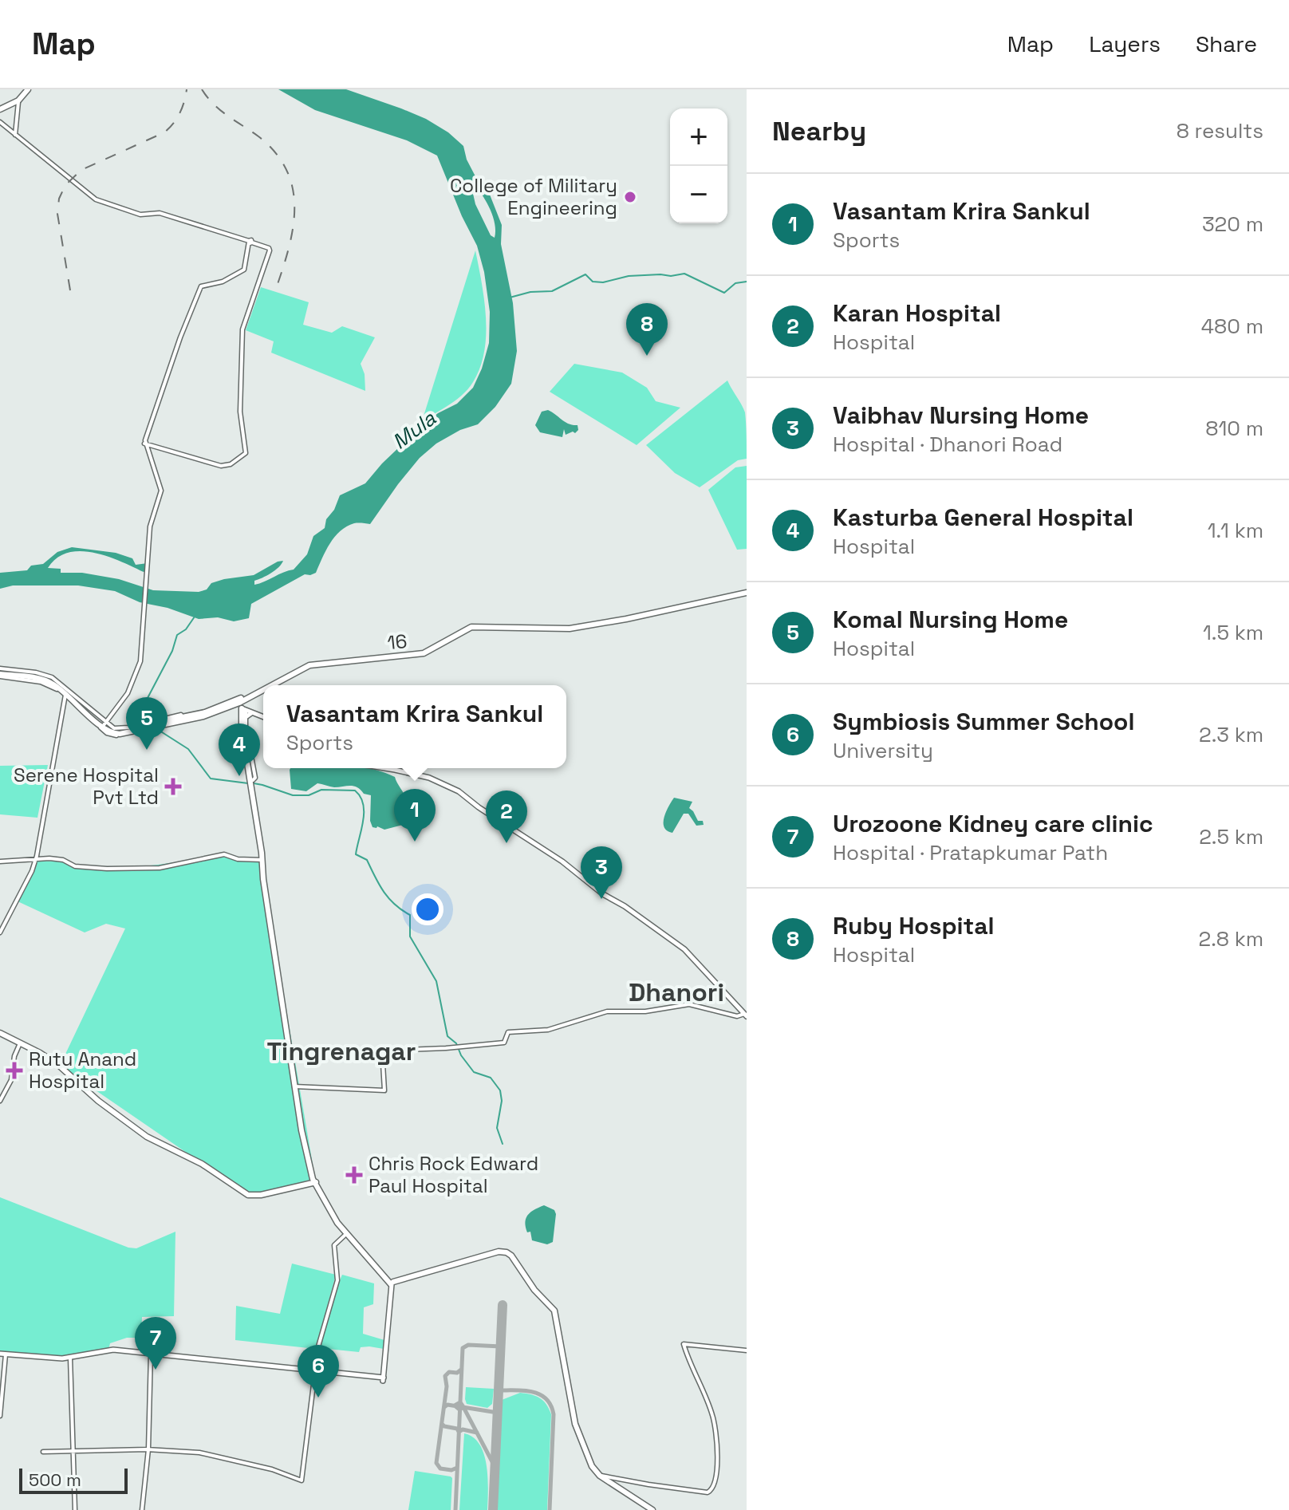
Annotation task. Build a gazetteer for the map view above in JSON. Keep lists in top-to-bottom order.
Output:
{
  "streets": {
    "main road": ["16"]
  },
  "districts": ["Dhanori", "Tingrenagar"],
  "water": ["Mula"],
  "places": {
    "other": ["College of Military Engineering"],
    "health": ["Serene Hospital Pvt Ltd", "Rutu Anand Hospital", "Chris Rock Edward Paul Hospital"]
  },
  "scale_bar": "500 m",
  "page": {
    "header": "Map",
    "nav": ["Map", "Layers", "Share"],
    "heading": ["Nearby", "8 results"],
    "map_buttons": ["+", "−"],
    "list": [
      {
        "mark": "1",
        "name": "Vasantam Krira Sankul",
        "note": "Sports",
        "value": "320 m"
      },
      {
        "mark": "2",
        "name": "Karan Hospital",
        "note": "Hospital",
        "value": "480 m"
      },
      {
        "mark": "3",
        "name": "Vaibhav Nursing Home",
        "note": "Hospital · Dhanori Road",
        "value": "810 m"
      },
      {
        "mark": "4",
        "name": "Kasturba General Hospital",
        "note": "Hospital",
        "value": "1.1 km"
      },
      {
        "mark": "5",
        "name": "Komal Nursing Home",
        "note": "Hospital",
        "value": "1.5 km"
      },
      {
        "mark": "6",
        "name": "Symbiosis Summer School",
        "note": "University",
        "value": "2.3 km"
      },
      {
        "mark": "7",
        "name": "Urozoone Kidney care clinic",
        "note": "Hospital · Pratapkumar Path",
        "value": "2.5 km"
      },
      {
        "mark": "8",
        "name": "Ruby Hospital",
        "note": "Hospital",
        "value": "2.8 km"
      }
    ],
    "pins": [
      "8",
      "5",
      "4",
      "1",
      "2",
      "3",
      "7",
      "6"
    ],
    "popup": ["Vasantam Krira Sankul", "Sports"],
    "scale": "500 m"
  }
}
